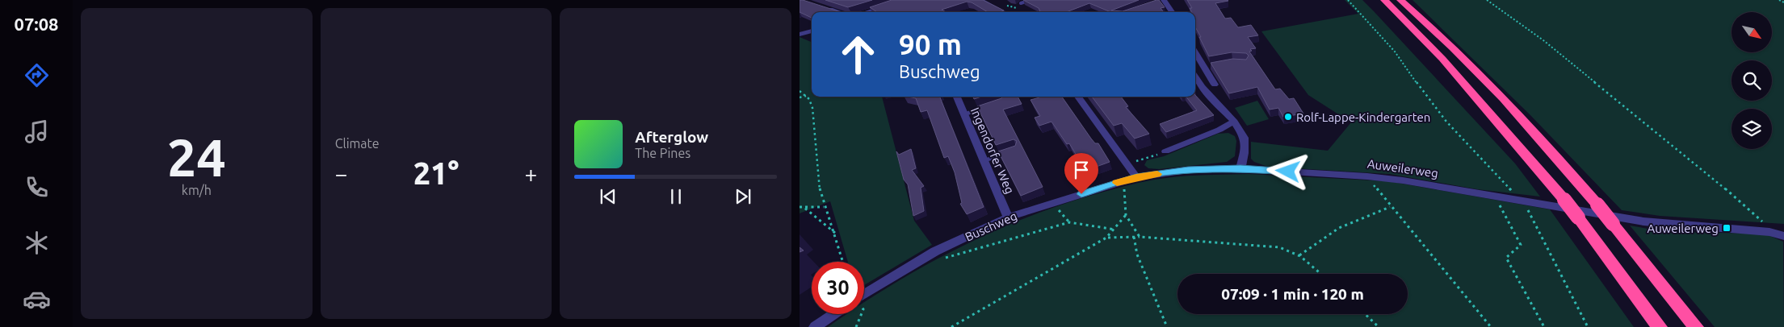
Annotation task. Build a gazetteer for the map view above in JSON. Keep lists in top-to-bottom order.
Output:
{
  "streets": {
    "street": ["Ingendorfer Weg", "Auweilerweg", "Buschweg"]
  },
  "crossings": [
    ["Ingendorfer Weg", "Buschweg"],
    ["Auweilerweg", "Buschweg"]
  ],
  "places": {
    "other": ["Rolf-Lappe-Kindergarten"],
    "transit": ["Auweilerweg"]
  },
  "north": "bottom right",
  "page": {
    "tabs": "07:08",
    "tile": [
      ["24", "km/h"],
      "Climate"
    ],
    "turn": ["90 m", "Buschweg"],
    "song": ["Afterglow", "The Pines"],
    "heat": ["−", "21°", "+"],
    "limit": "30",
    "trip": "07:09 · 1 min · 120 m"
  }
}
